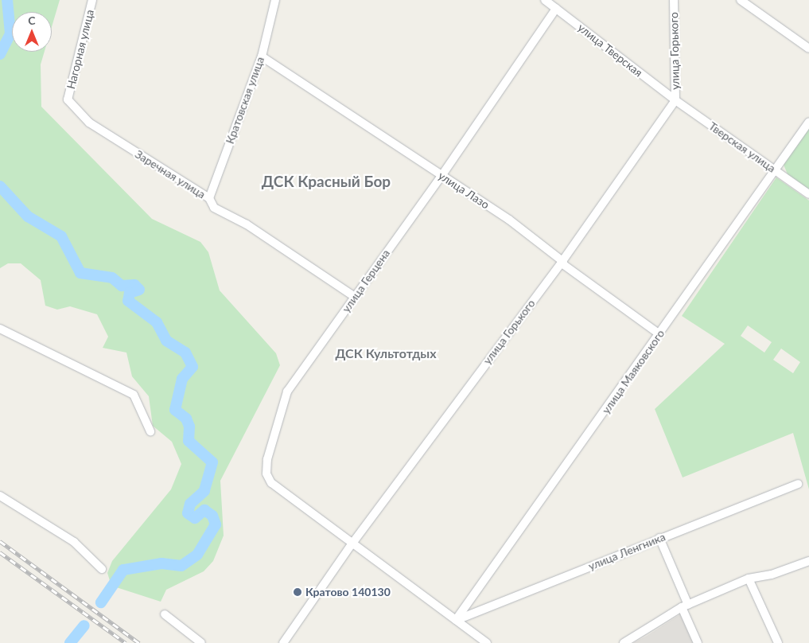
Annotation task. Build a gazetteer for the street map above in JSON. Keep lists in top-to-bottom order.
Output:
{
  "streets": {
    "street": [
      "Нагорная улица",
      "улица Тверская",
      "улица Горького",
      "Кратовская улица",
      "Тверская улица",
      "Заречная улица",
      "улица Лазо",
      "улица Герцена",
      "улица Маяковского",
      "улица Ленгника"
    ]
  },
  "crossings": [
    ["Нагорная улица", "Заречная улица"],
    ["улица Тверская", "улица Горького"],
    ["улица Тверская", "Тверская улица"],
    ["улица Тверская", "улица Герцена"],
    ["улица Горького", "Тверская улица"],
    ["улица Горького", "улица Лазо"],
    ["улица Горького", "улица Герцена"],
    ["Кратовская улица", "Заречная улица"],
    ["Кратовская улица", "улица Лазо"],
    ["Тверская улица", "улица Маяковского"],
    ["Заречная улица", "улица Герцена"],
    ["улица Лазо", "улица Герцена"],
    ["улица Лазо", "улица Маяковского"],
    ["улица Герцена", "улица Маяковского"],
    ["улица Герцена", "улица Ленгника"],
    ["улица Маяковского", "улица Ленгника"]
  ],
  "districts": ["ДСК Красный Бор", "ДСК Культотдых"],
  "places": ["Кратово 140130"],
  "north": "top"
}
